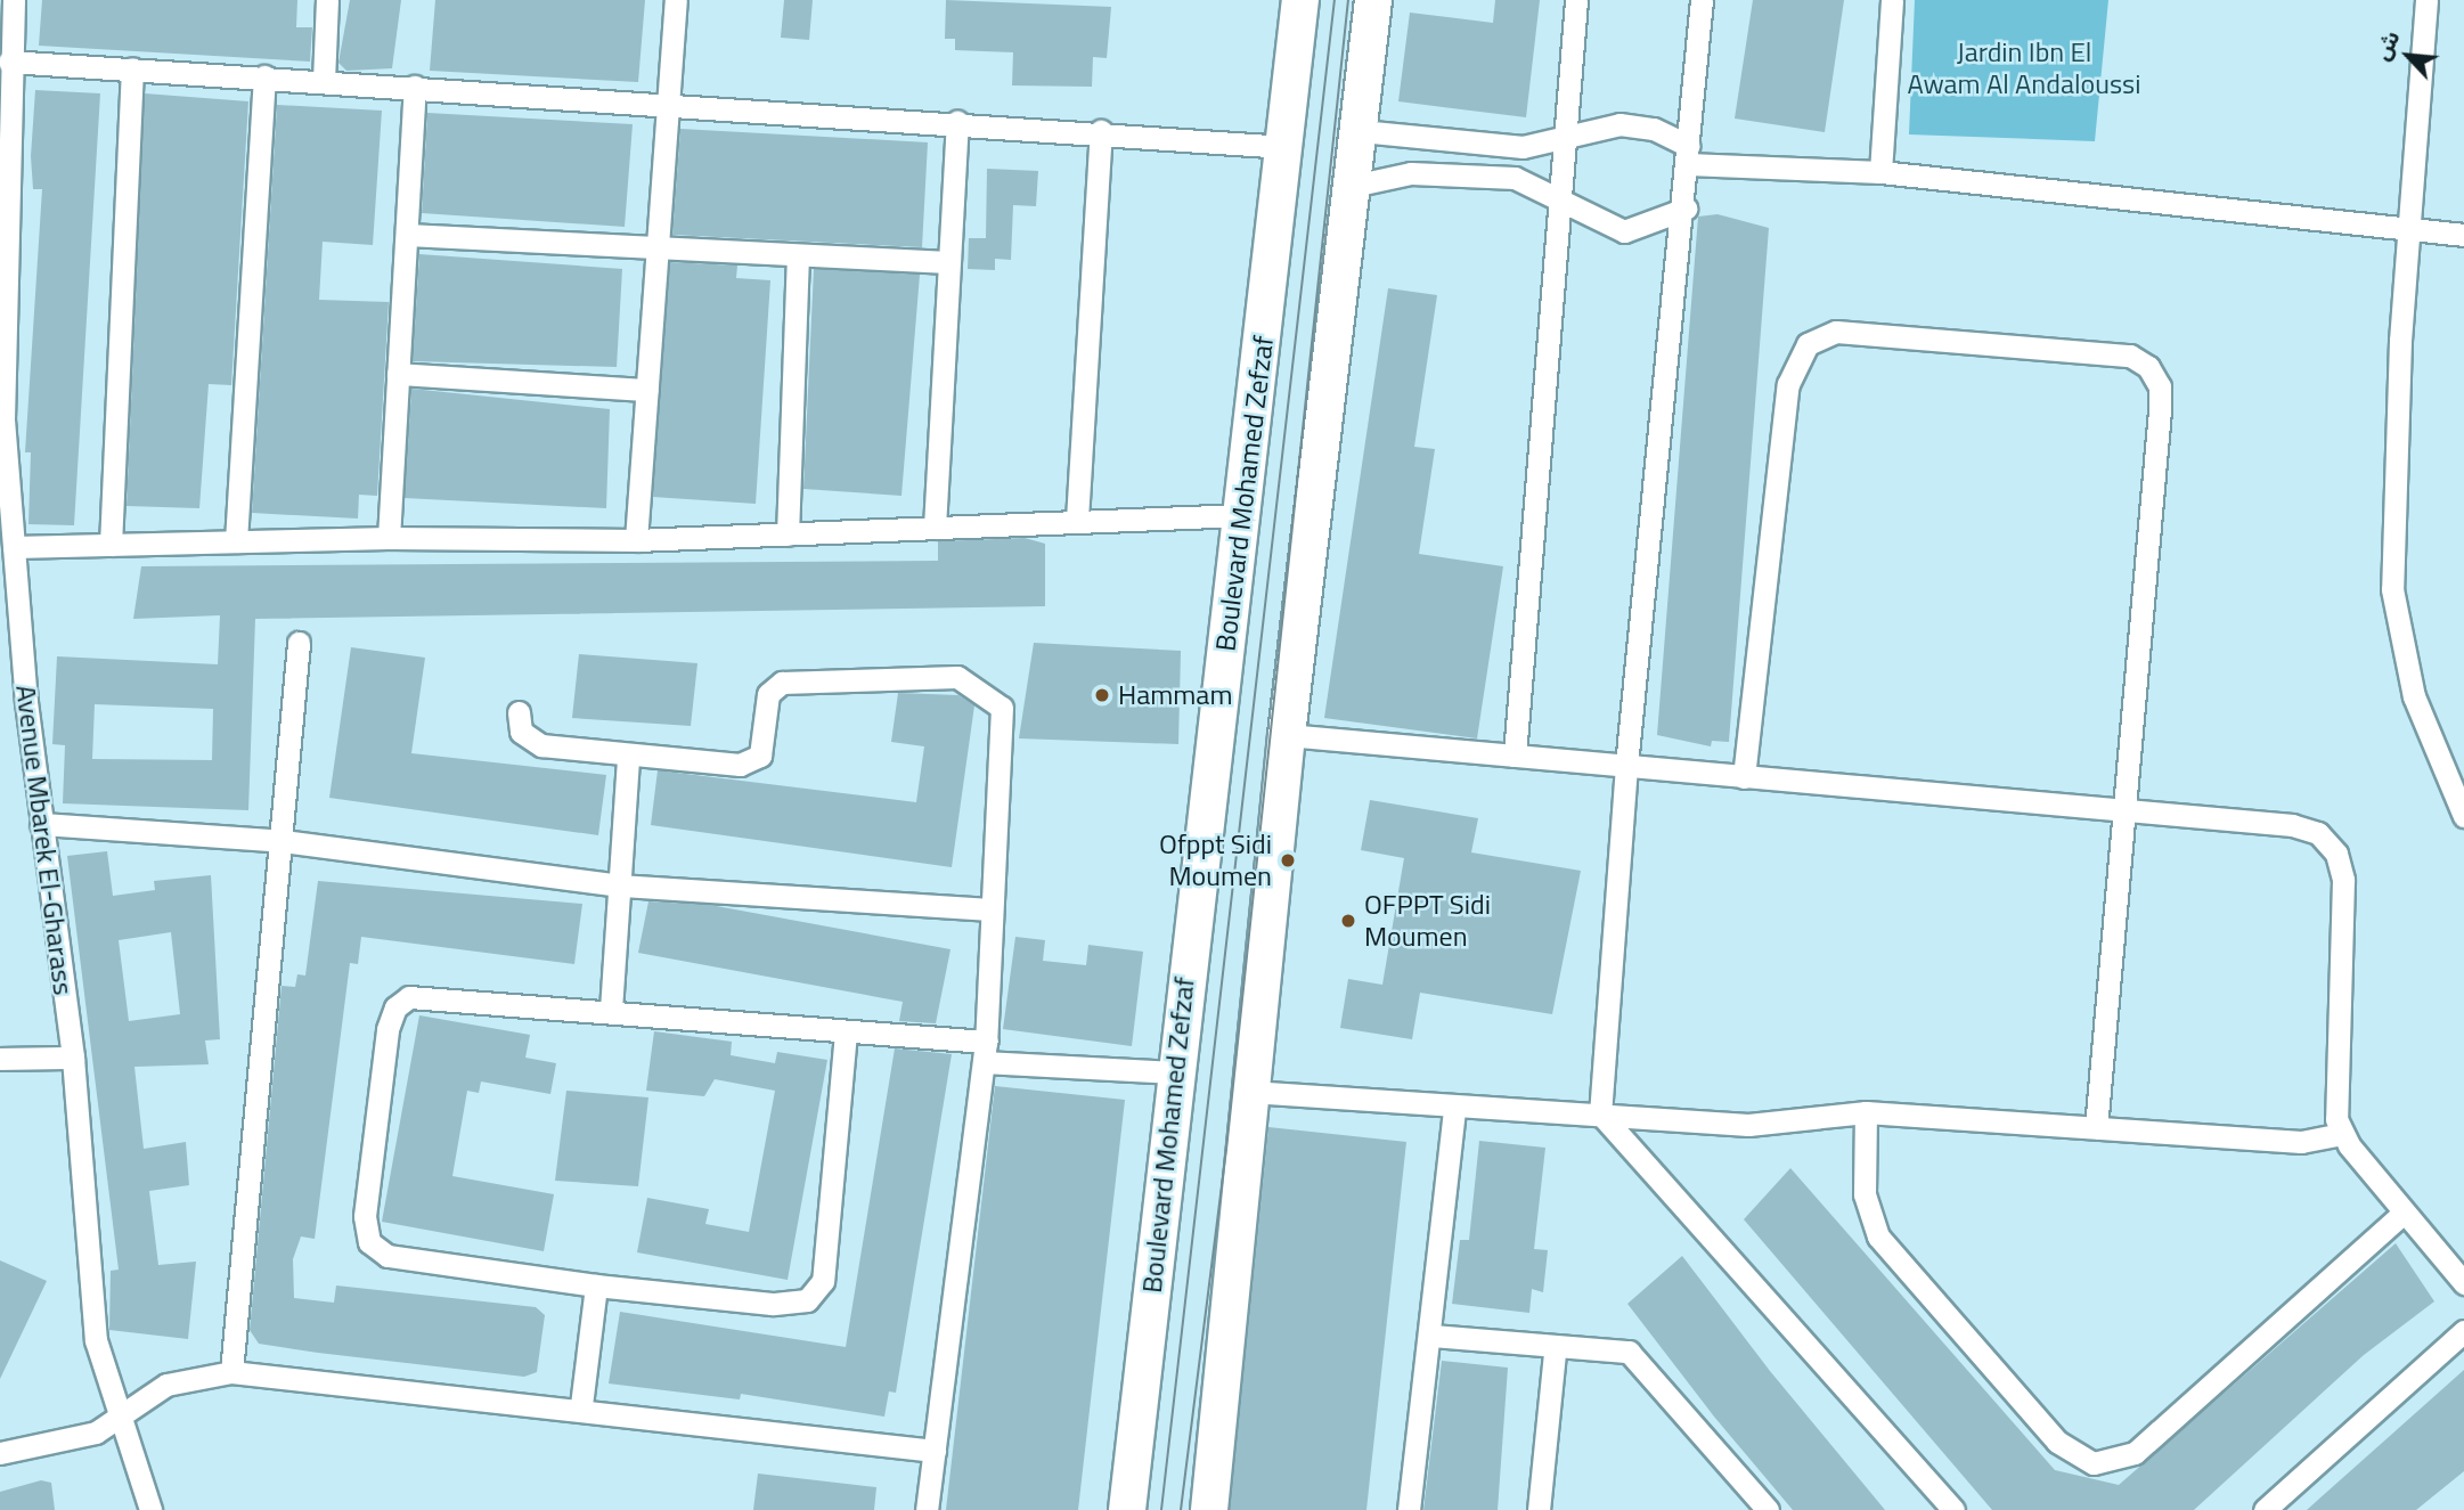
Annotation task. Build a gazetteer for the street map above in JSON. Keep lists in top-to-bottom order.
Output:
{
  "streets": {
    "main road": ["Boulevard Mohamed Zefzaf"],
    "street": ["Avenue Mbarek El-Gharass"]
  },
  "parks": ["Jardin Ibn El Awam Al Andaloussi"],
  "places": ["Hammam", "Ofppt Sidi Moumen", "OFPPT Sidi Moumen"],
  "north": "top left"
}
